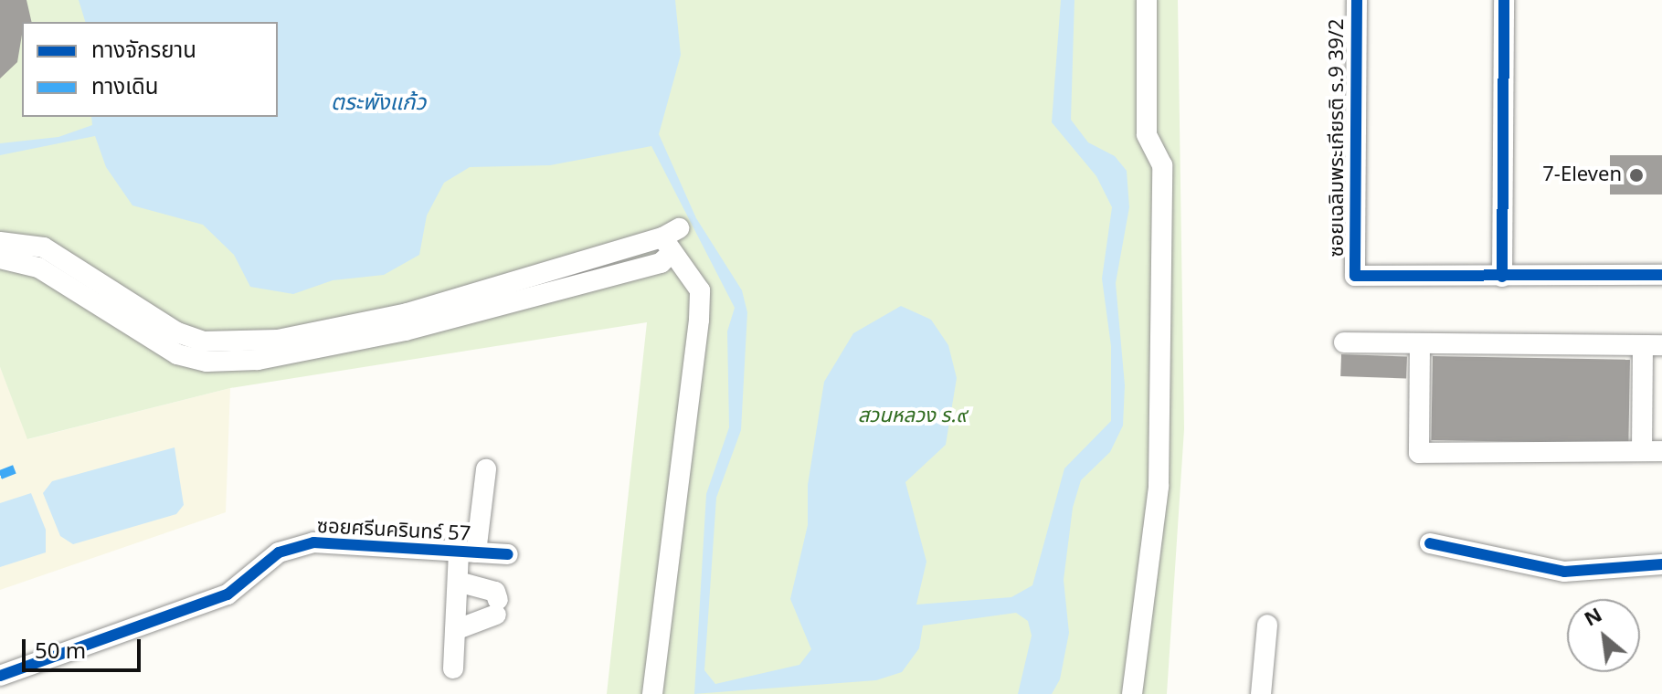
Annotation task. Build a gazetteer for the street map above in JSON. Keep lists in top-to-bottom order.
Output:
{
  "streets": {
    "street": ["ซอยเฉลิมพระเกียรติ ร.9 39/2", "ซอยศรีนครินทร์ 57"]
  },
  "water": ["ตระพังแก้ว"],
  "parks": ["สวนหลวง ร.๙"],
  "places": ["7-Eleven"],
  "legend": ["ทางจักรยาน", "ทางเดิน"],
  "scale_bar": "50 m",
  "north": "top left"
}
